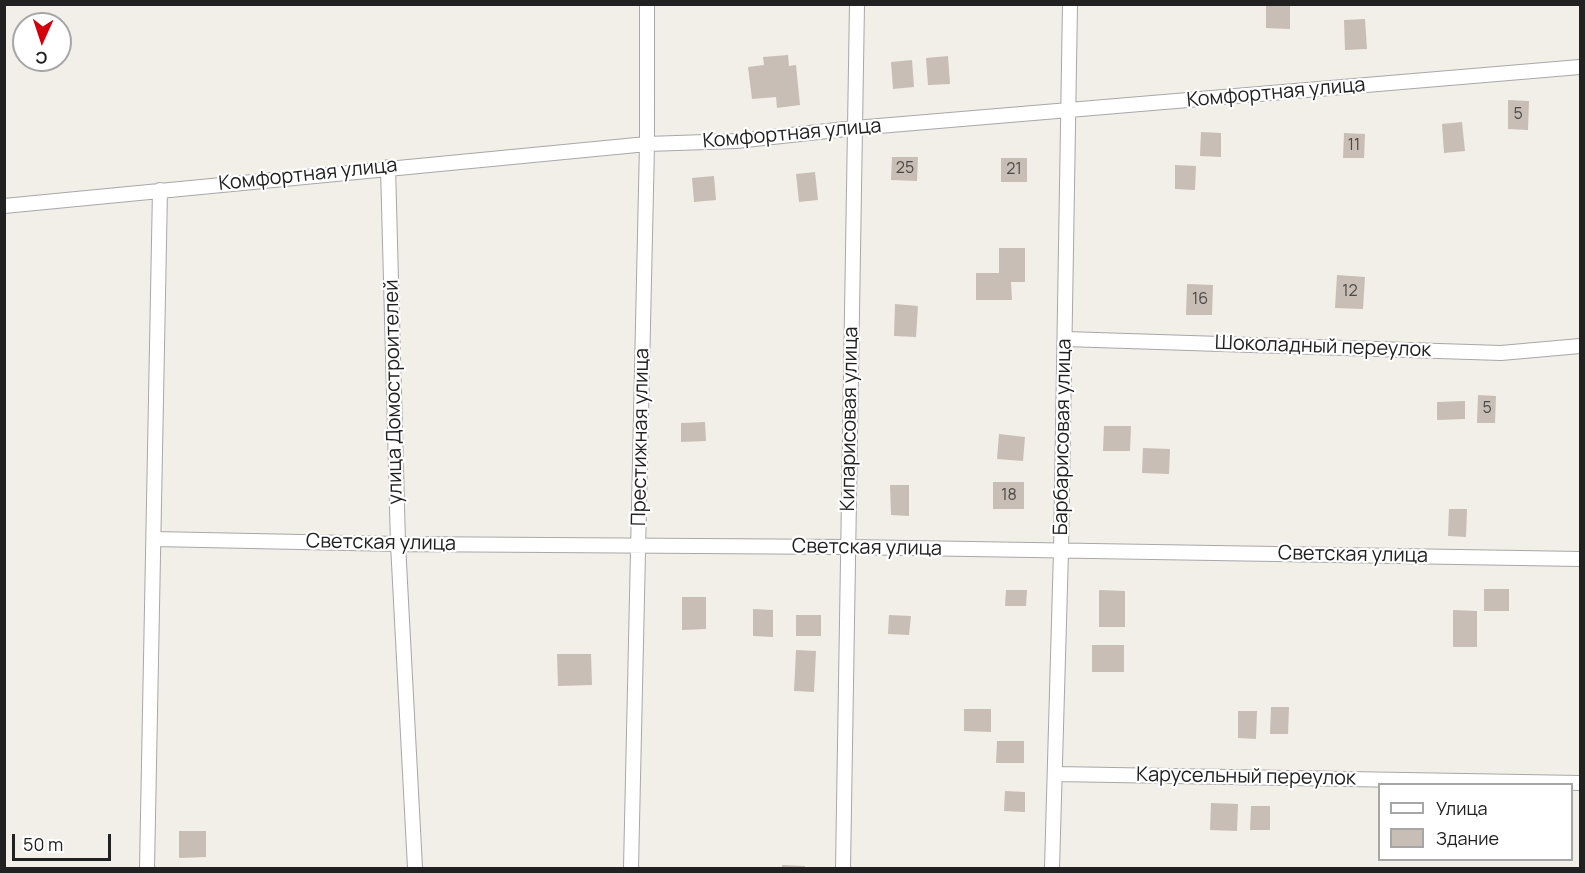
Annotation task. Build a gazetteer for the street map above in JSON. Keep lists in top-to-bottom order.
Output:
{
  "streets": {
    "street": [
      "Комфортная улица",
      "Шоколадный переулок",
      "улица Домостроителей",
      "Кипарисовая улица",
      "Престижная улица",
      "Барбарисовая улица",
      "Светская улица",
      "Карусельный переулок"
    ]
  },
  "crossings": [
    ["Комфортная улица", "улица Домостроителей"],
    ["Комфортная улица", "Кипарисовая улица"],
    ["Комфортная улица", "Престижная улица"],
    ["Комфортная улица", "Барбарисовая улица"],
    ["Шоколадный переулок", "Барбарисовая улица"],
    ["улица Домостроителей", "Светская улица"],
    ["Кипарисовая улица", "Светская улица"],
    ["Престижная улица", "Светская улица"],
    ["Барбарисовая улица", "Светская улица"],
    ["Барбарисовая улица", "Карусельный переулок"]
  ],
  "house_numbers": [
    "5",
    "11",
    "25",
    "21",
    "12",
    "16",
    "5",
    "18"
  ],
  "legend": ["Улица", "Здание"],
  "scale_bar": "50 m",
  "north": "bottom"
}
